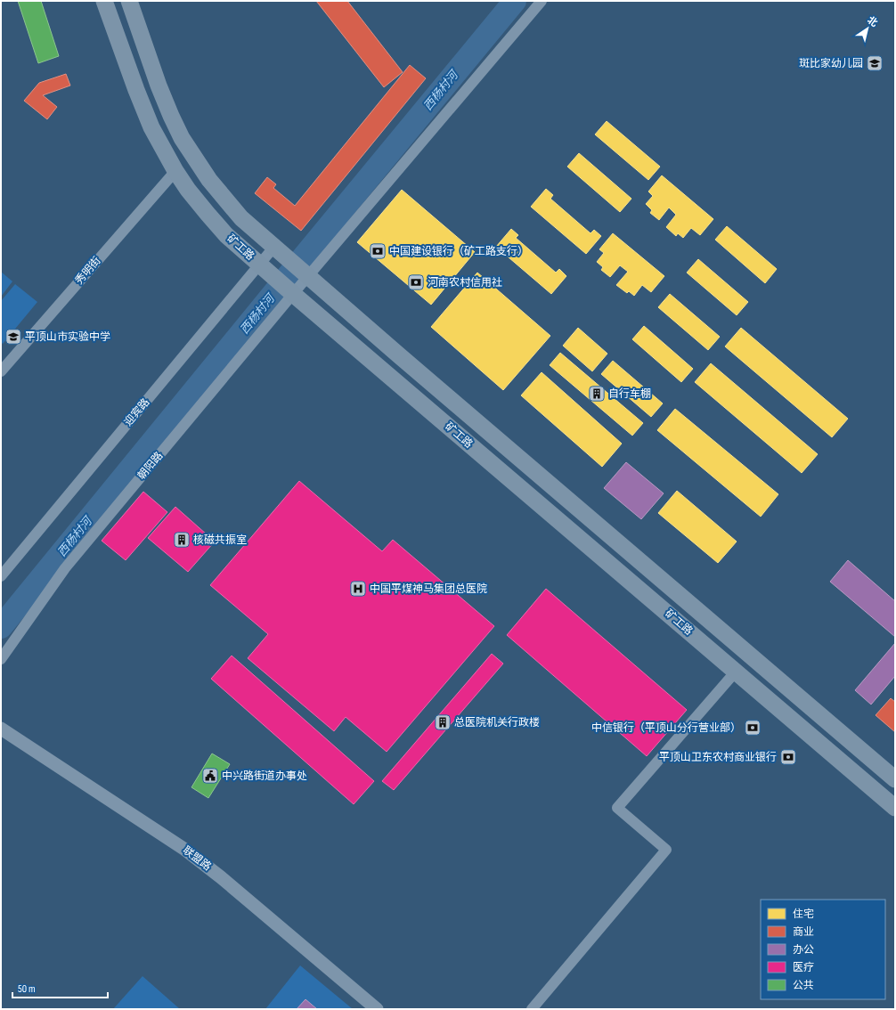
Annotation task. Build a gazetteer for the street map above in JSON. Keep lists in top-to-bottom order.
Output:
{
  "streets": {
    "main road": ["矿工路"],
    "street": [
      "秀明街",
      "迎宾路",
      "朝阳路",
      "联盟路"
    ]
  },
  "crossings": [
    ["矿工路", "秀明街"],
    ["矿工路", "迎宾路"],
    ["矿工路", "朝阳路"]
  ],
  "water": ["西杨村河"],
  "places": {
    "school or university": ["斑比家幼儿园", "平顶山市实验中学"],
    "bank": [
      "中国建设银行（矿工路支行）",
      "河南农村信用社",
      "中信银行（平顶山分行营业部）",
      "平顶山卫东农村商业银行"
    ],
    "building": ["自行车棚", "核磁共振室", "总医院机关行政楼"],
    "hospital": ["中国平煤神马集团总医院"],
    "public building": ["中兴路街道办事处"]
  },
  "legend": [
    "住宅",
    "商业",
    "办公",
    "医疗",
    "公共"
  ],
  "scale_bar": "50 m",
  "north": "top right"
}
